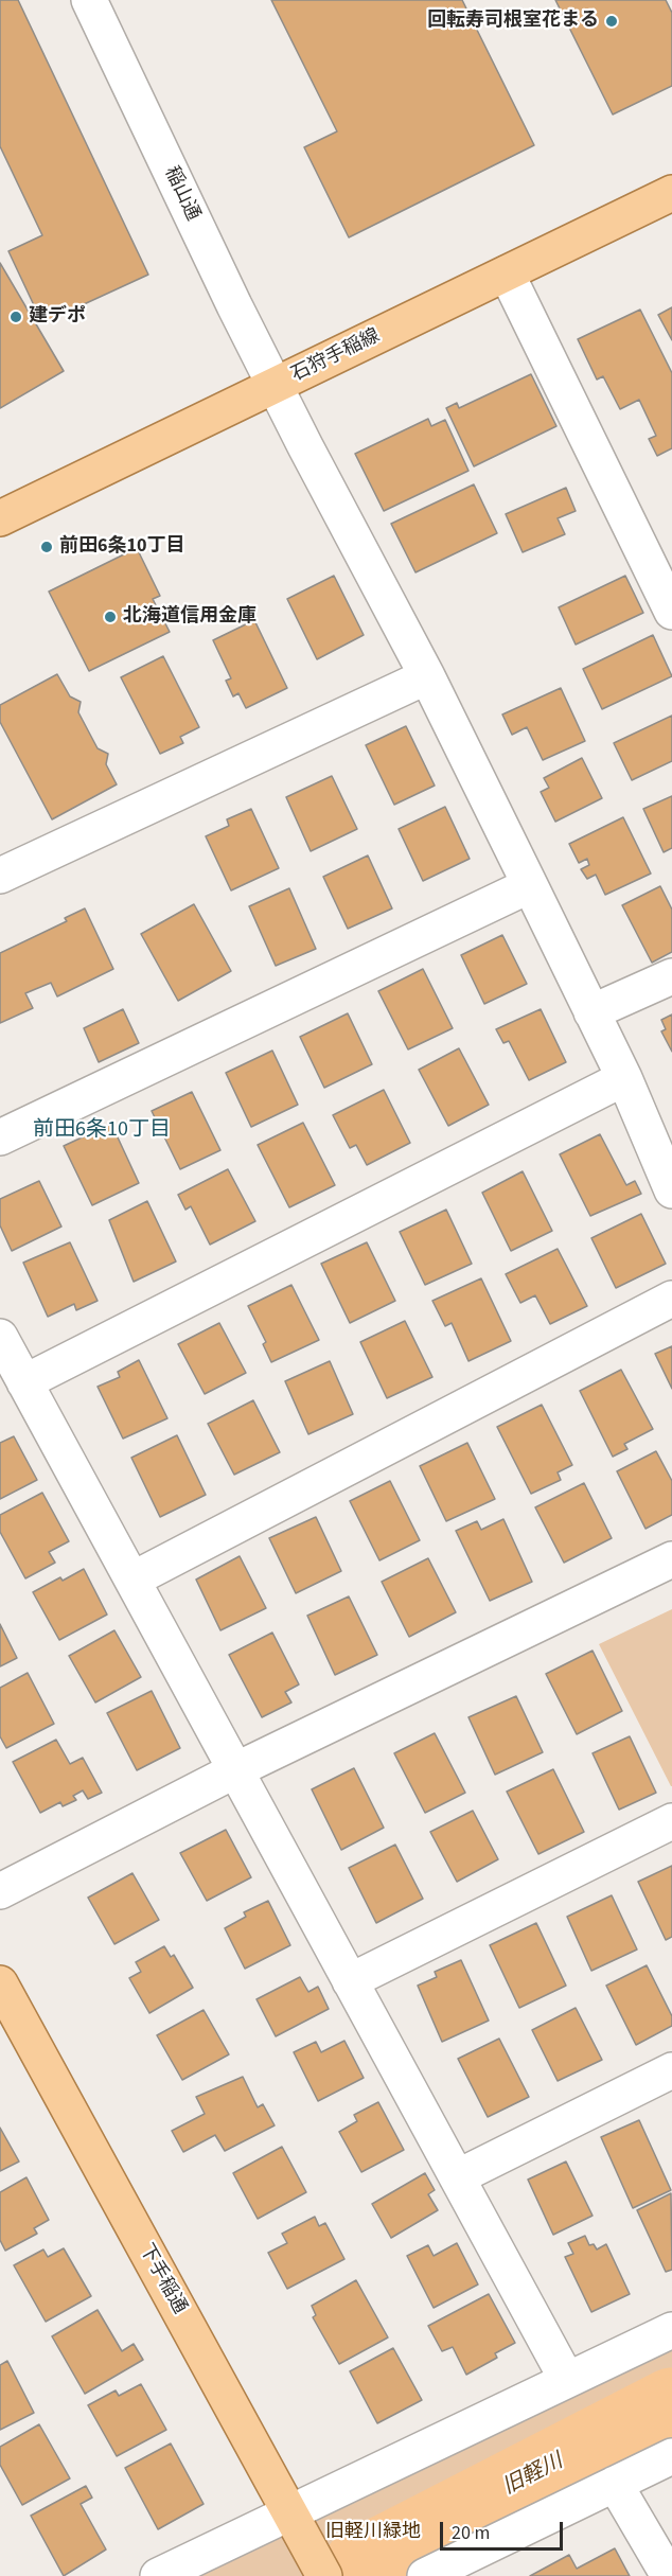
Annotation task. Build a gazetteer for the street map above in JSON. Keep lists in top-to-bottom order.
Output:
{
  "streets": {
    "main road": ["石狩手稲線", "下手稲通"],
    "street": ["稲山通"]
  },
  "crossings": [
    ["稲山通", "石狩手稲線"]
  ],
  "districts": ["前田6条10丁目"],
  "water": ["旧軽川"],
  "parks": ["旧軽川緑地"],
  "places": [
    "回転寿司根室花まる",
    "建デポ",
    "前田6条10丁目",
    "北海道信用金庫"
  ],
  "scale_bar": "20 m"
}
